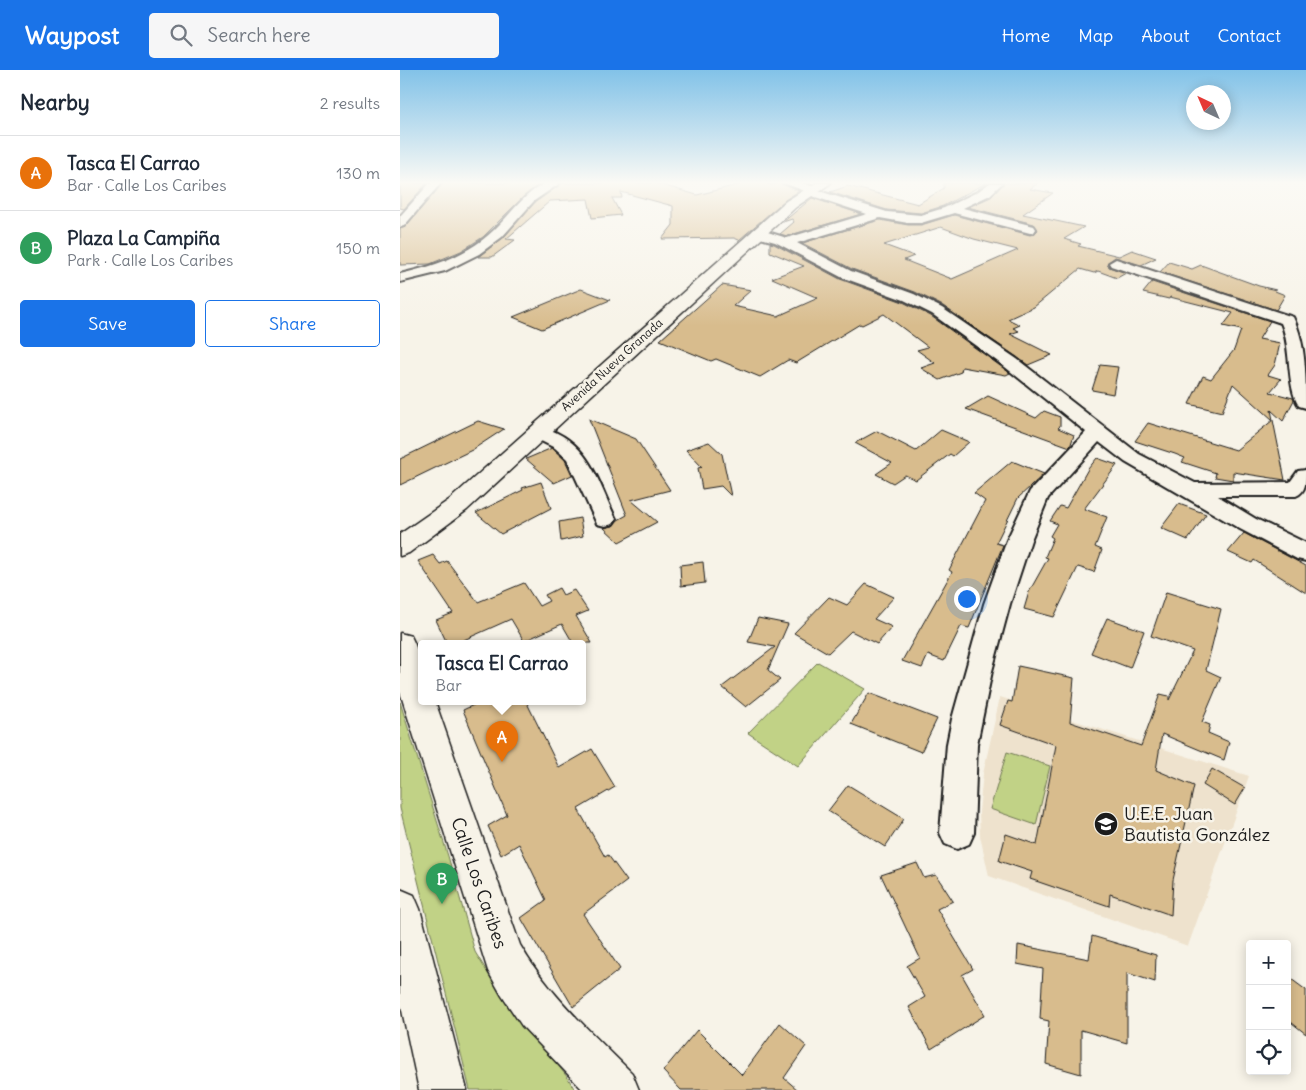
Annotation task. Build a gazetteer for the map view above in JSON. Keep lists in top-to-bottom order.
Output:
{
  "streets": {
    "street": ["Avenida Nueva Granada", "Calle Los Caribes"]
  },
  "places": {
    "school or university": ["U.E.E. Juan Bautista González"]
  },
  "north": "top left",
  "page": {
    "header": "Waypost",
    "search": "Search here",
    "nav": [
      "Home",
      "Map",
      "About",
      "Contact"
    ],
    "heading": ["Nearby", "2 results"],
    "list": [
      {
        "mark": "A",
        "name": "Tasca El Carrao",
        "note": "Bar · Calle Los Caribes",
        "value": "130 m"
      },
      {
        "mark": "B",
        "name": "Plaza La Campiña",
        "note": "Park · Calle Los Caribes",
        "value": "150 m"
      }
    ],
    "buttons": ["Save", "Share"],
    "popup": ["Tasca El Carrao", "Bar"],
    "pins": ["A", "B"],
    "map_buttons": ["+", "−"]
  }
}
